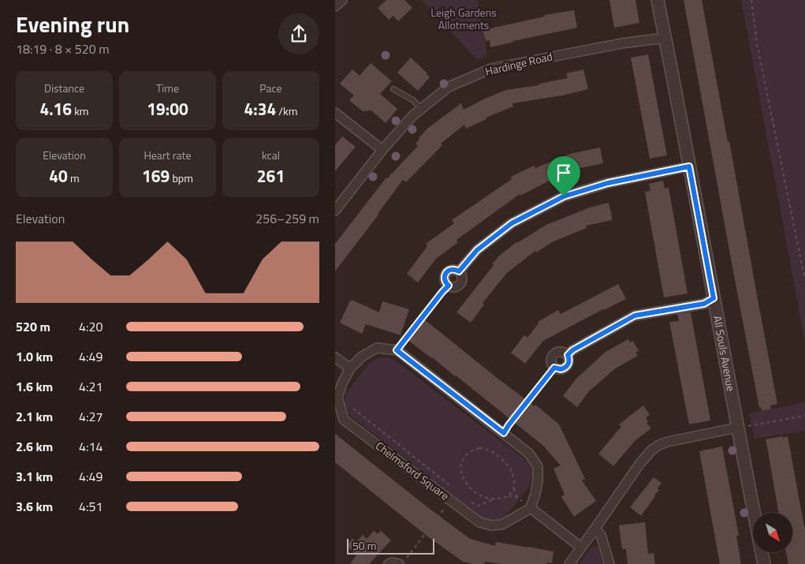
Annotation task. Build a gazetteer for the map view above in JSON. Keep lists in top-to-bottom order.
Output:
{
  "streets": {
    "street": ["Hardinge Road", "All Souls Avenue", "Chelmsford Square"]
  },
  "crossings": [
    ["Hardinge Road", "All Souls Avenue"]
  ],
  "parks": ["Leigh Gardens Allotments"],
  "scale_bar": "50 m",
  "north": "bottom right",
  "page": {
    "heading": ["Evening run", "18:19 · 8 × 520 m"],
    "stats": [
      ["Distance", "4.16 km"],
      ["Time", "19:00"],
      ["Pace", "4:34 /km"],
      ["Elevation", "40 m"],
      ["Heart rate", "169 bpm"],
      ["kcal", "261"]
    ],
    "chart": ["Elevation", "256–259 m"],
    "list": [
      {
        "name": "520 m",
        "note": "4:20"
      },
      {
        "name": "1.0 km",
        "note": "4:49"
      },
      {
        "name": "1.6 km",
        "note": "4:21"
      },
      {
        "name": "2.1 km",
        "note": "4:27"
      },
      {
        "name": "2.6 km",
        "note": "4:14"
      },
      {
        "name": "3.1 km",
        "note": "4:49"
      },
      {
        "name": "3.6 km",
        "note": "4:51"
      }
    ],
    "scale": "50 m"
  }
}
